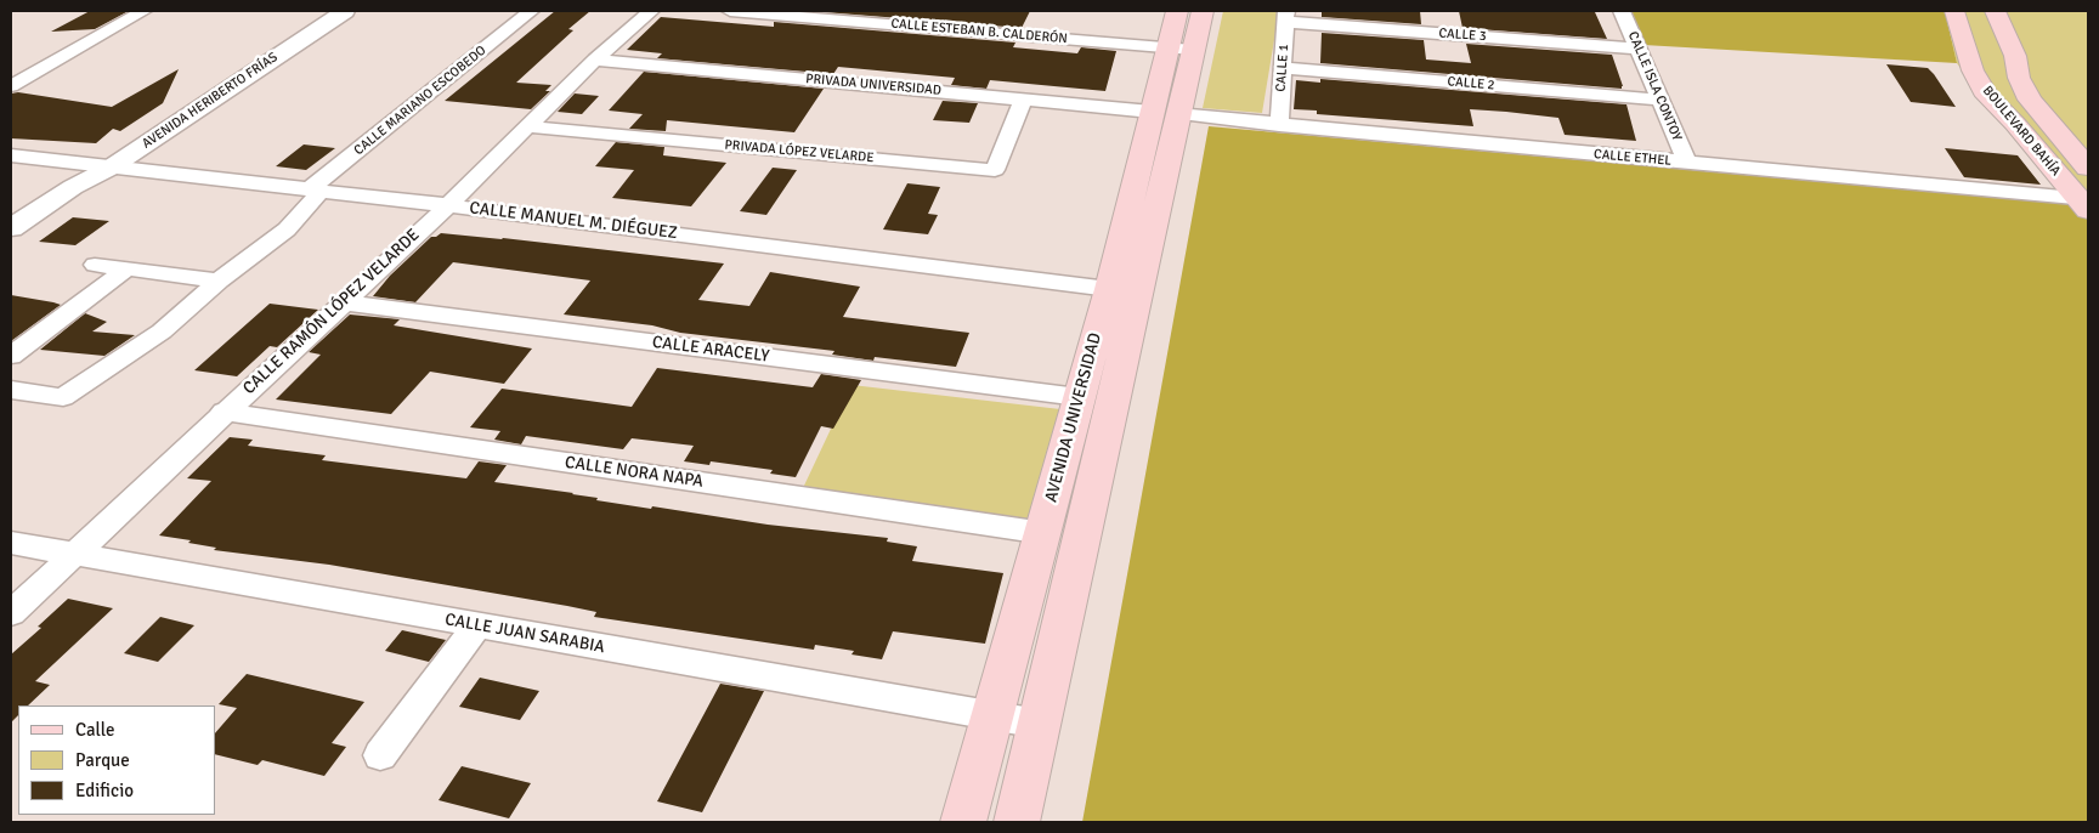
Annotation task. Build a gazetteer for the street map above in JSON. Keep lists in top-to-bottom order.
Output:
{
  "streets": {
    "main road": ["BOULEVARD BAHÍA", "AVENIDA UNIVERSIDAD"],
    "street": [
      "CALLE ESTEBAN B. CALDERÓN",
      "CALLE 3",
      "CALLE 1",
      "CALLE 2",
      "PRIVADA UNIVERSIDAD",
      "CALLE ISLA CONTOY",
      "AVENIDA HERIBERTO FRÍAS",
      "CALLE MARIANO ESCOBEDO",
      "PRIVADA LÓPEZ VELARDE",
      "CALLE ETHEL",
      "CALLE MANUEL M. DIÉGUEZ",
      "CALLE RAMÓN LÓPEZ VELARDE",
      "CALLE ARACELY",
      "CALLE NORA NAPA",
      "CALLE JUAN SARABIA"
    ]
  },
  "crossings": [
    ["CALLE ESTEBAN B. CALDERÓN", "AVENIDA UNIVERSIDAD"],
    ["CALLE 3", "CALLE 1"],
    ["CALLE 3", "CALLE ISLA CONTOY"],
    ["CALLE 1", "CALLE 2"],
    ["CALLE 1", "CALLE ETHEL"],
    ["CALLE 2", "CALLE ISLA CONTOY"],
    ["PRIVADA UNIVERSIDAD", "PRIVADA LÓPEZ VELARDE"],
    ["PRIVADA UNIVERSIDAD", "CALLE ETHEL"],
    ["PRIVADA UNIVERSIDAD", "CALLE RAMÓN LÓPEZ VELARDE"],
    ["PRIVADA UNIVERSIDAD", "AVENIDA UNIVERSIDAD"],
    ["CALLE ISLA CONTOY", "CALLE ETHEL"],
    ["AVENIDA HERIBERTO FRÍAS", "CALLE MANUEL M. DIÉGUEZ"],
    ["CALLE MARIANO ESCOBEDO", "CALLE MANUEL M. DIÉGUEZ"],
    ["BOULEVARD BAHÍA", "CALLE ETHEL"],
    ["PRIVADA LÓPEZ VELARDE", "CALLE RAMÓN LÓPEZ VELARDE"],
    ["CALLE ETHEL", "AVENIDA UNIVERSIDAD"],
    ["CALLE MANUEL M. DIÉGUEZ", "CALLE RAMÓN LÓPEZ VELARDE"],
    ["CALLE MANUEL M. DIÉGUEZ", "AVENIDA UNIVERSIDAD"],
    ["CALLE RAMÓN LÓPEZ VELARDE", "CALLE ARACELY"],
    ["CALLE RAMÓN LÓPEZ VELARDE", "CALLE NORA NAPA"],
    ["CALLE RAMÓN LÓPEZ VELARDE", "CALLE JUAN SARABIA"],
    ["CALLE ARACELY", "AVENIDA UNIVERSIDAD"],
    ["AVENIDA UNIVERSIDAD", "CALLE NORA NAPA"],
    ["AVENIDA UNIVERSIDAD", "CALLE JUAN SARABIA"]
  ],
  "legend": ["Calle", "Parque", "Edificio"]
}
